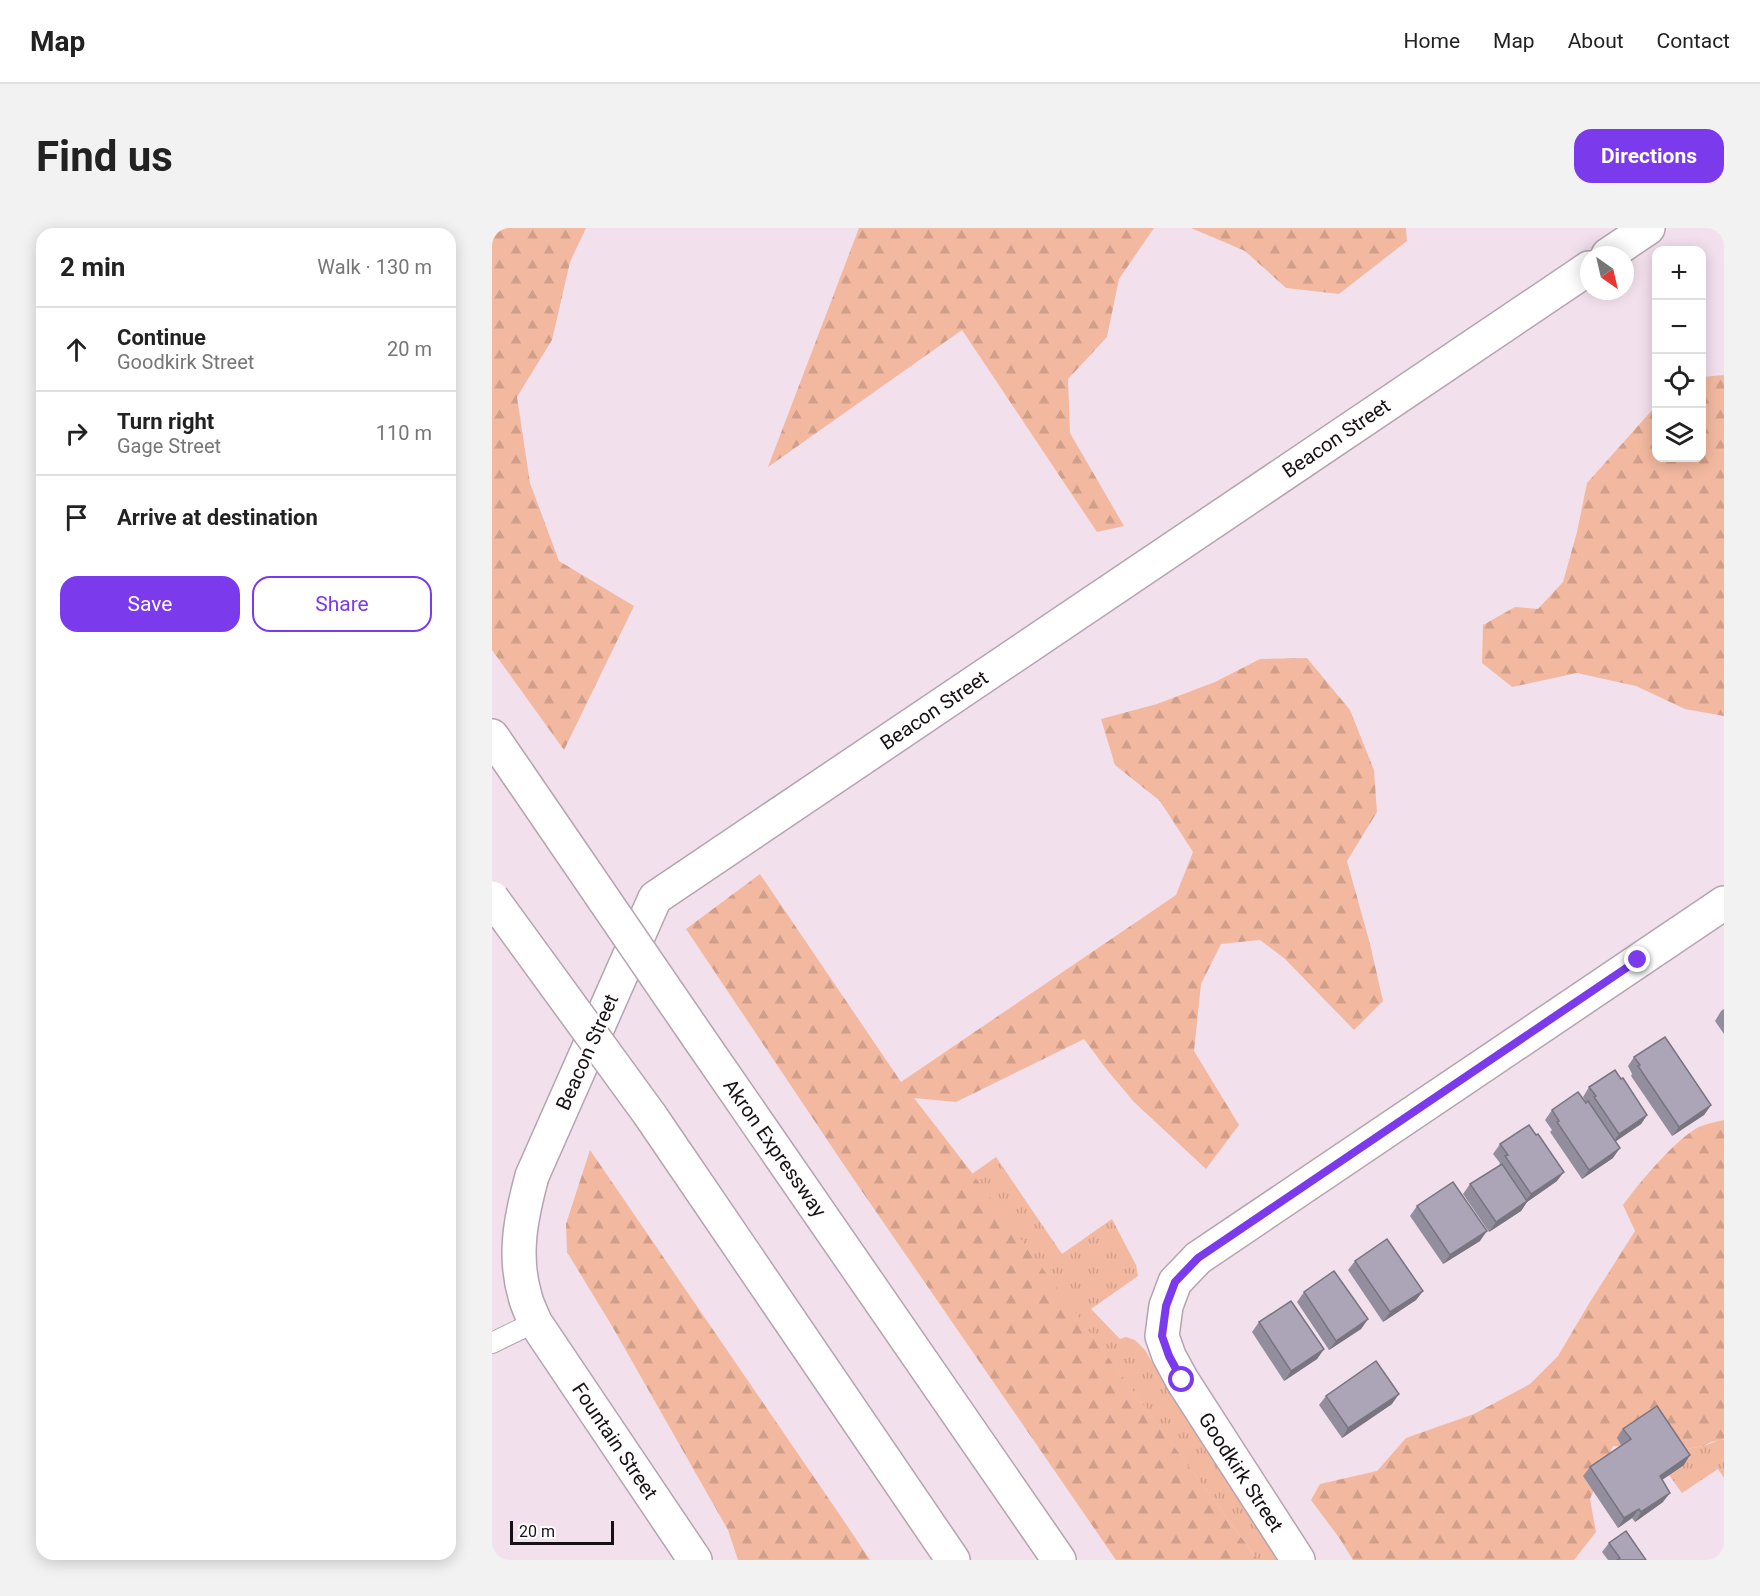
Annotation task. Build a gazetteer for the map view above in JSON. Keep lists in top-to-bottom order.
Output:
{
  "streets": {
    "main road": [
      "Beacon Street",
      "Akron Expressway",
      "Fountain Street",
      "Goodkirk Street"
    ]
  },
  "crossings": [
    ["Beacon Street", "Fountain Street"]
  ],
  "scale_bar": "20 m",
  "north": "bottom right",
  "page": {
    "header": "Map",
    "nav": [
      "Home",
      "Map",
      "About",
      "Contact"
    ],
    "buttons": [
      "Directions",
      ["Save", "Share"]
    ],
    "title": "Find us",
    "heading": ["2 min", "Walk · 130 m"],
    "map_buttons": ["+", "−"],
    "list": [
      ["Continue", "Goodkirk Street", "20 m"],
      ["Turn right", "Gage Street", "110 m"],
      "Arrive at destination"
    ],
    "scale": "20 m"
  }
}
